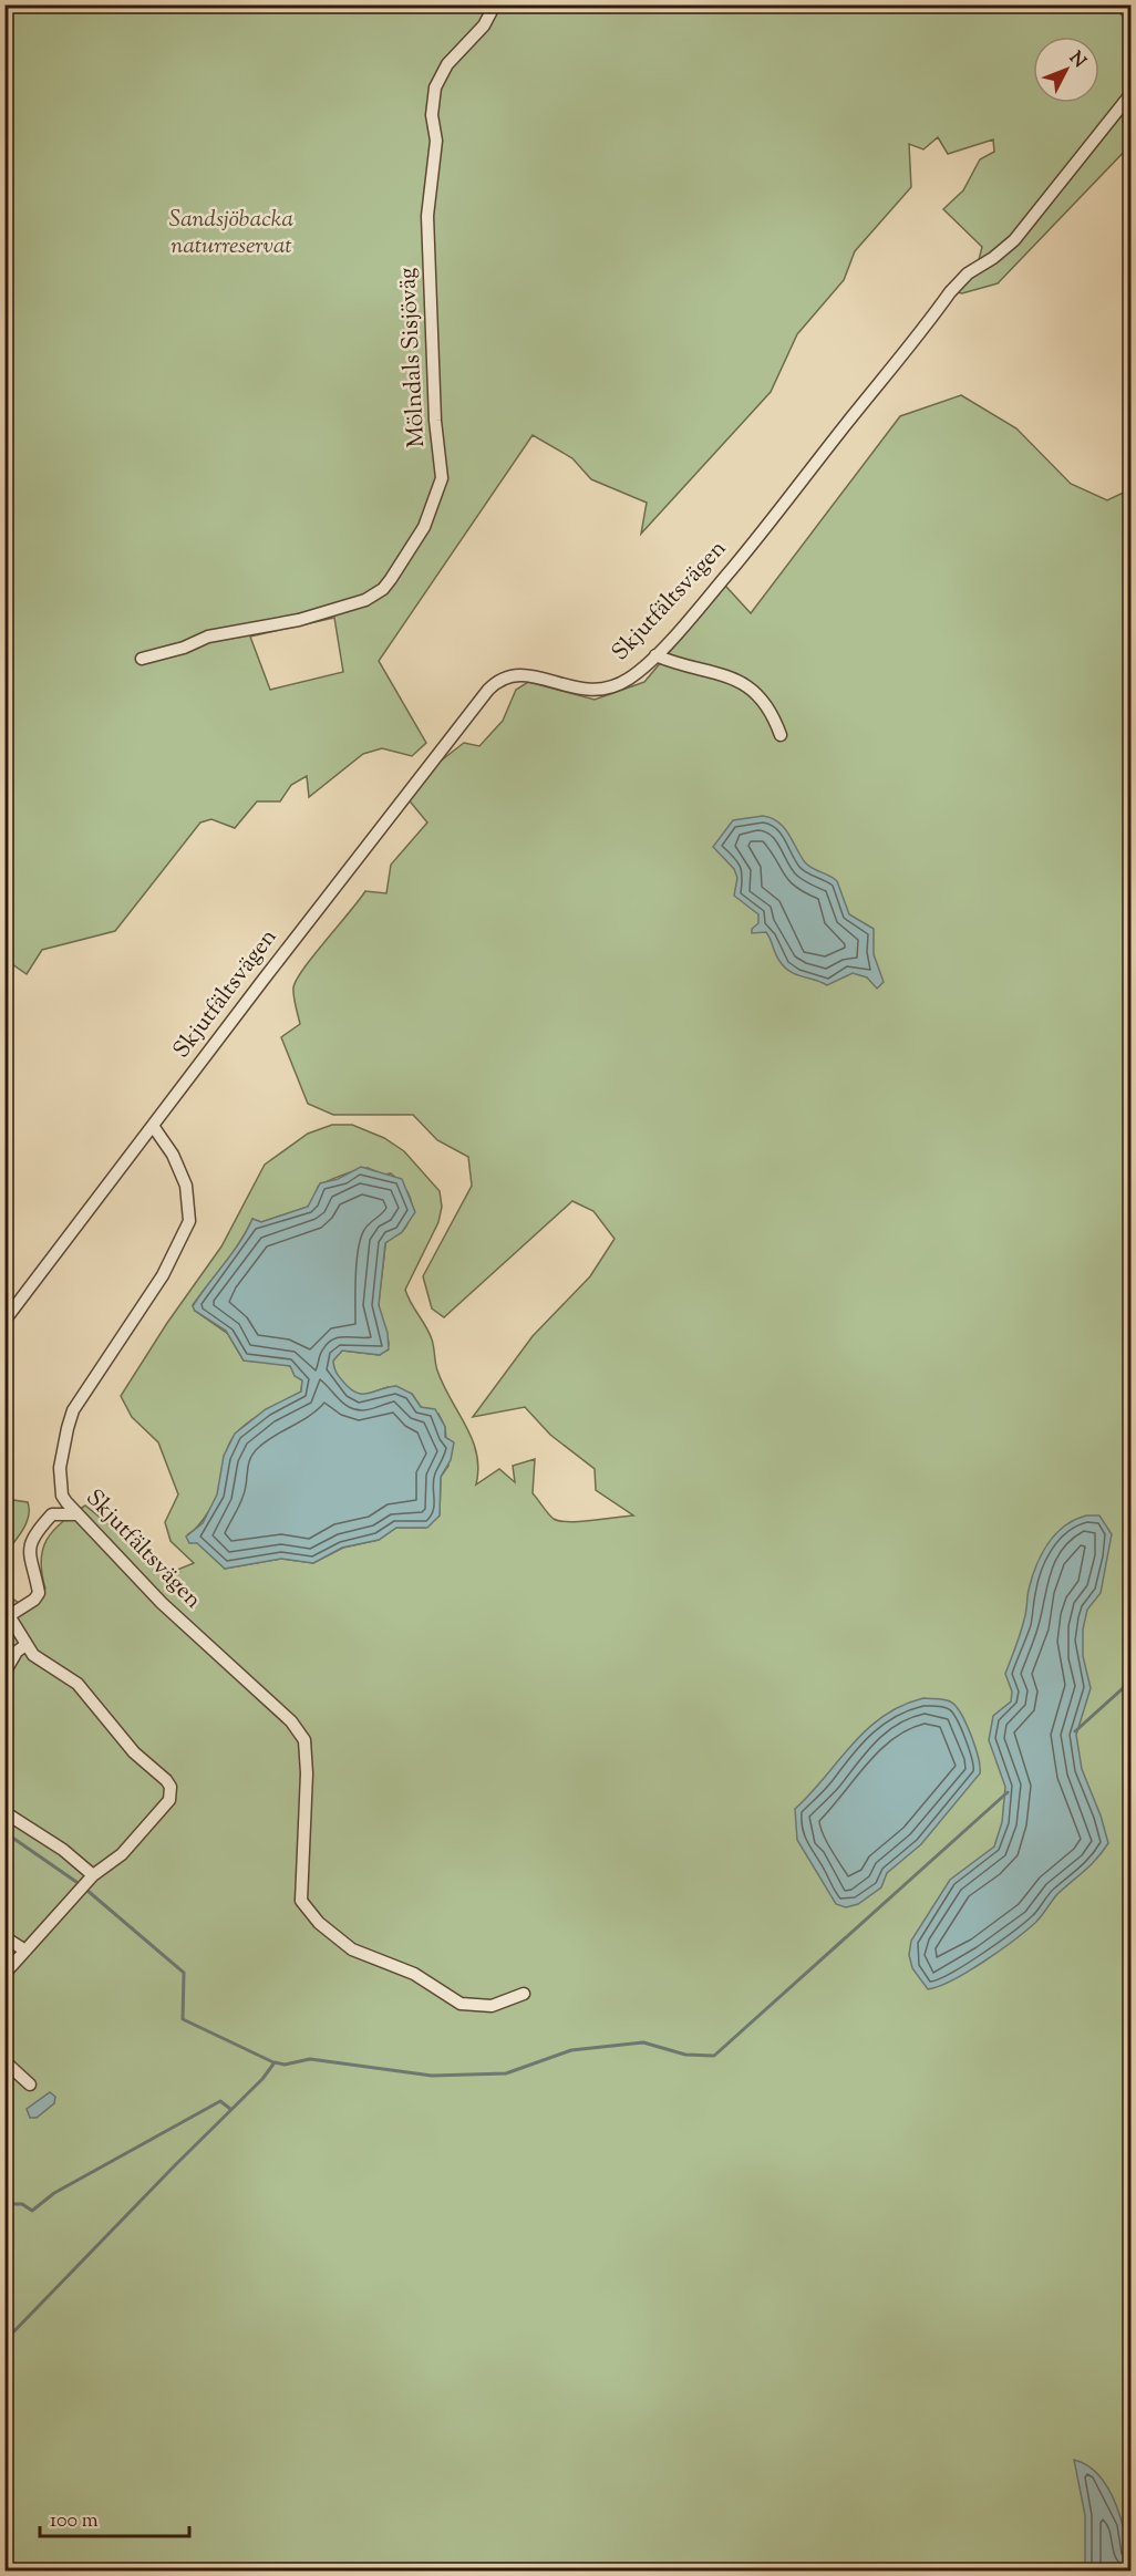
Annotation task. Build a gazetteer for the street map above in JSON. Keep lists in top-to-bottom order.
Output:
{
  "streets": {
    "street": ["Mölndals Sisjöväg", "Skjutfältsvägen"]
  },
  "parks": ["Sandsjöbacka naturreservat"],
  "scale_bar": "100 m",
  "north": "top right"
}
